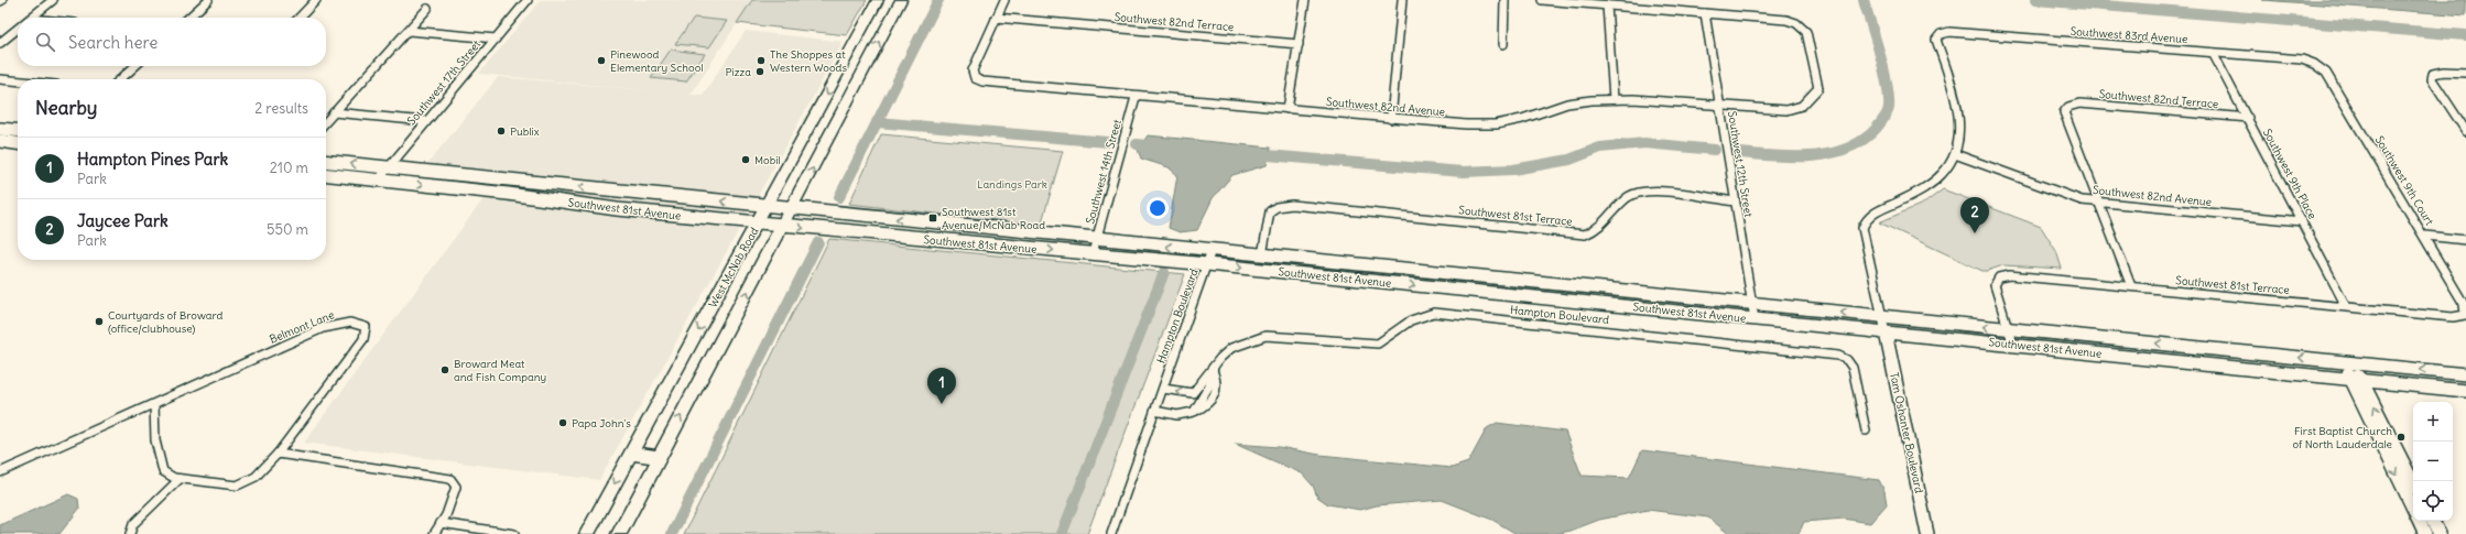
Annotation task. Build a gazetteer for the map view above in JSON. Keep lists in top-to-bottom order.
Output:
{
  "streets": {
    "main road": ["West McNab Road"],
    "street": [
      "Southwest 82nd Terrace",
      "Southwest 83rd Avenue",
      "Southwest 17th Street",
      "Southwest 82nd Avenue",
      "Southwest 12th Street",
      "Southwest 14th Street",
      "Southwest 9th Place",
      "Southwest 9th Court",
      "Southwest 81st Avenue",
      "Southwest 81st Terrace",
      "Hampton Boulevard",
      "Belmont Lane",
      "Tam Oshanter Boulevard"
    ]
  },
  "crossings": [
    ["Southwest 82nd Terrace", "Southwest 82nd Avenue"],
    ["Southwest 82nd Terrace", "Southwest 9th Place"],
    ["Southwest 83rd Avenue", "Southwest 82nd Avenue"],
    ["Southwest 83rd Avenue", "Southwest 9th Place"],
    ["Southwest 83rd Avenue", "Southwest 9th Court"],
    ["Southwest 17th Street", "Southwest 81st Avenue"],
    ["Southwest 82nd Avenue", "Southwest 12th Street"],
    ["Southwest 82nd Avenue", "Southwest 14th Street"],
    ["Southwest 82nd Avenue", "Southwest 9th Place"],
    ["Southwest 12th Street", "Southwest 81st Avenue"],
    ["Southwest 12th Street", "Southwest 81st Terrace"],
    ["Southwest 14th Street", "Southwest 81st Avenue"],
    ["Southwest 9th Place", "Southwest 81st Terrace"],
    ["Southwest 9th Court", "Southwest 81st Terrace"],
    ["Southwest 81st Avenue", "Southwest 81st Terrace"],
    ["Southwest 81st Avenue", "West McNab Road"],
    ["Southwest 81st Avenue", "Hampton Boulevard"],
    ["Southwest 81st Avenue", "Tam Oshanter Boulevard"]
  ],
  "parks": ["Landings Park"],
  "places": {
    "other": [
      "Pinewood Elementary School",
      "The Shoppes at Western Woods",
      "Pizza",
      "Publix",
      "Mobil",
      "Courtyards of Broward (office/clubhouse)",
      "Broward Meat and Fish Company",
      "Papa John's",
      "First Baptist Church of North Lauderdale"
    ],
    "transit": ["Southwest 81st Avenue/McNab Road"]
  },
  "page": {
    "search": "Search here",
    "heading": ["Nearby", "2 results"],
    "list": [
      {
        "mark": "1",
        "name": "Hampton Pines Park",
        "note": "Park",
        "value": "210 m"
      },
      {
        "mark": "2",
        "name": "Jaycee Park",
        "note": "Park",
        "value": "550 m"
      }
    ],
    "pins": ["2", "1"],
    "map_buttons": ["+", "−"]
  }
}
